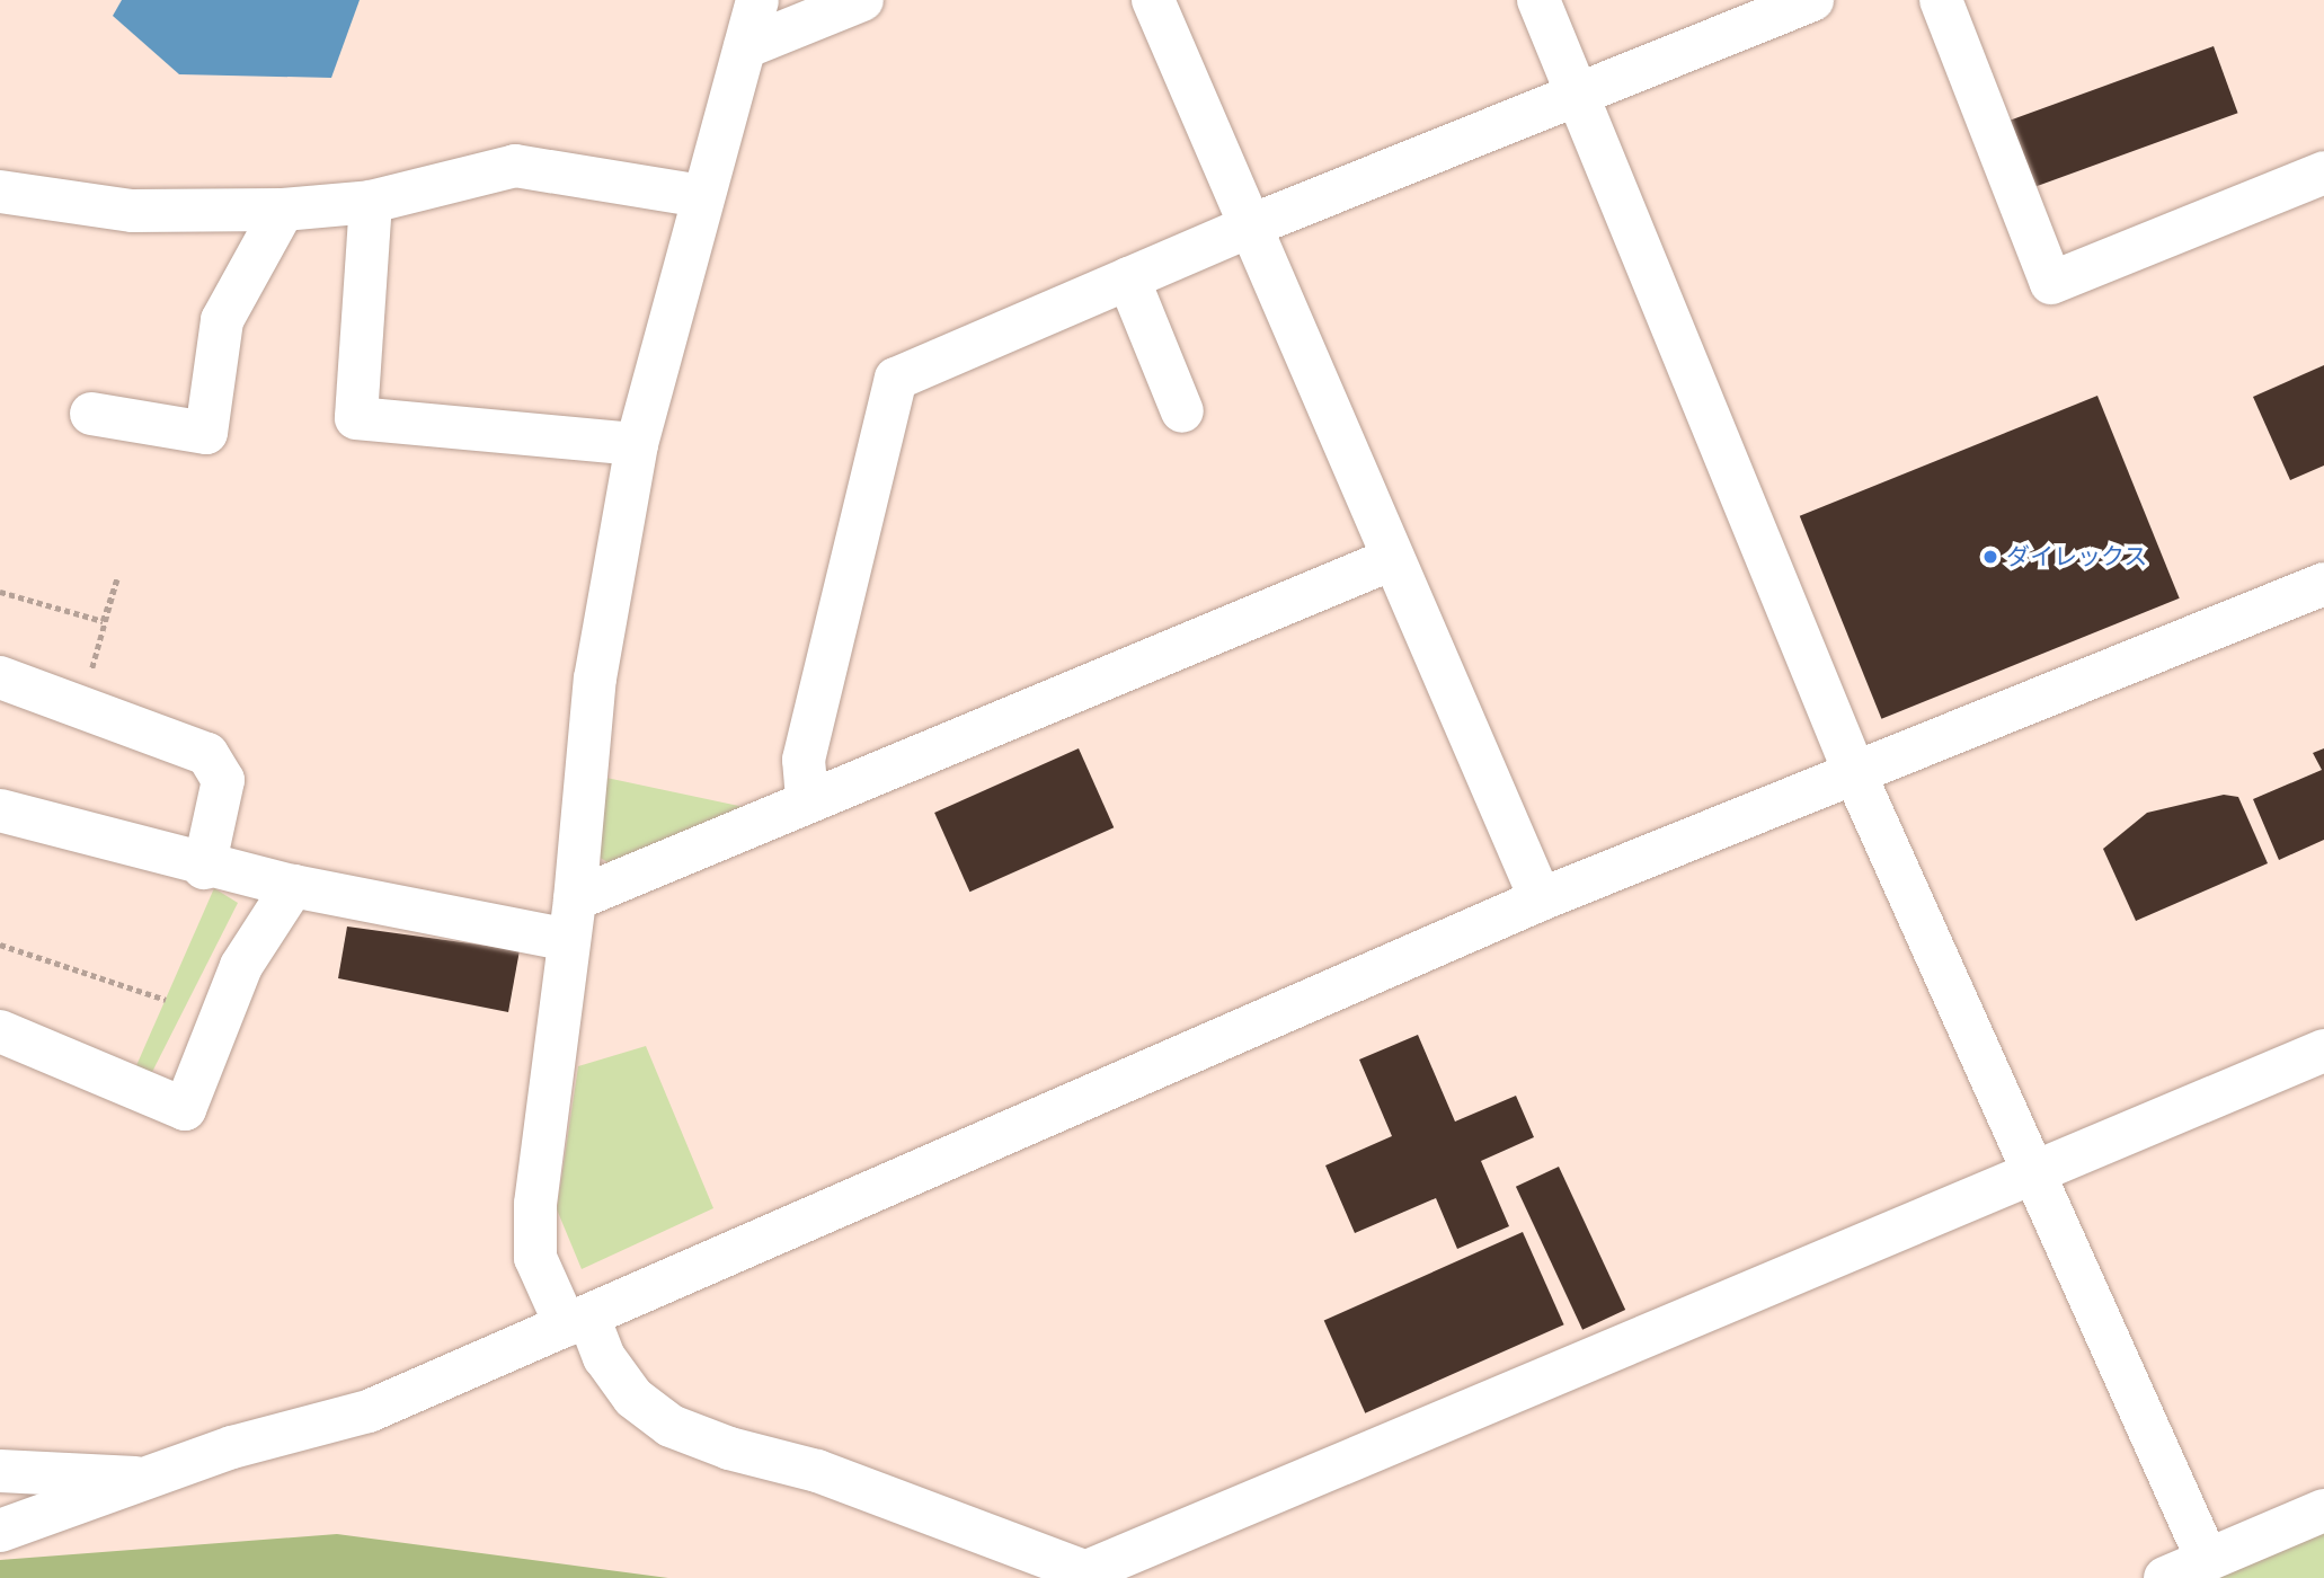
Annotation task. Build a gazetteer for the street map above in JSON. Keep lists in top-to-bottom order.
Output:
{
  "places": ["ダイレックス"]
}
